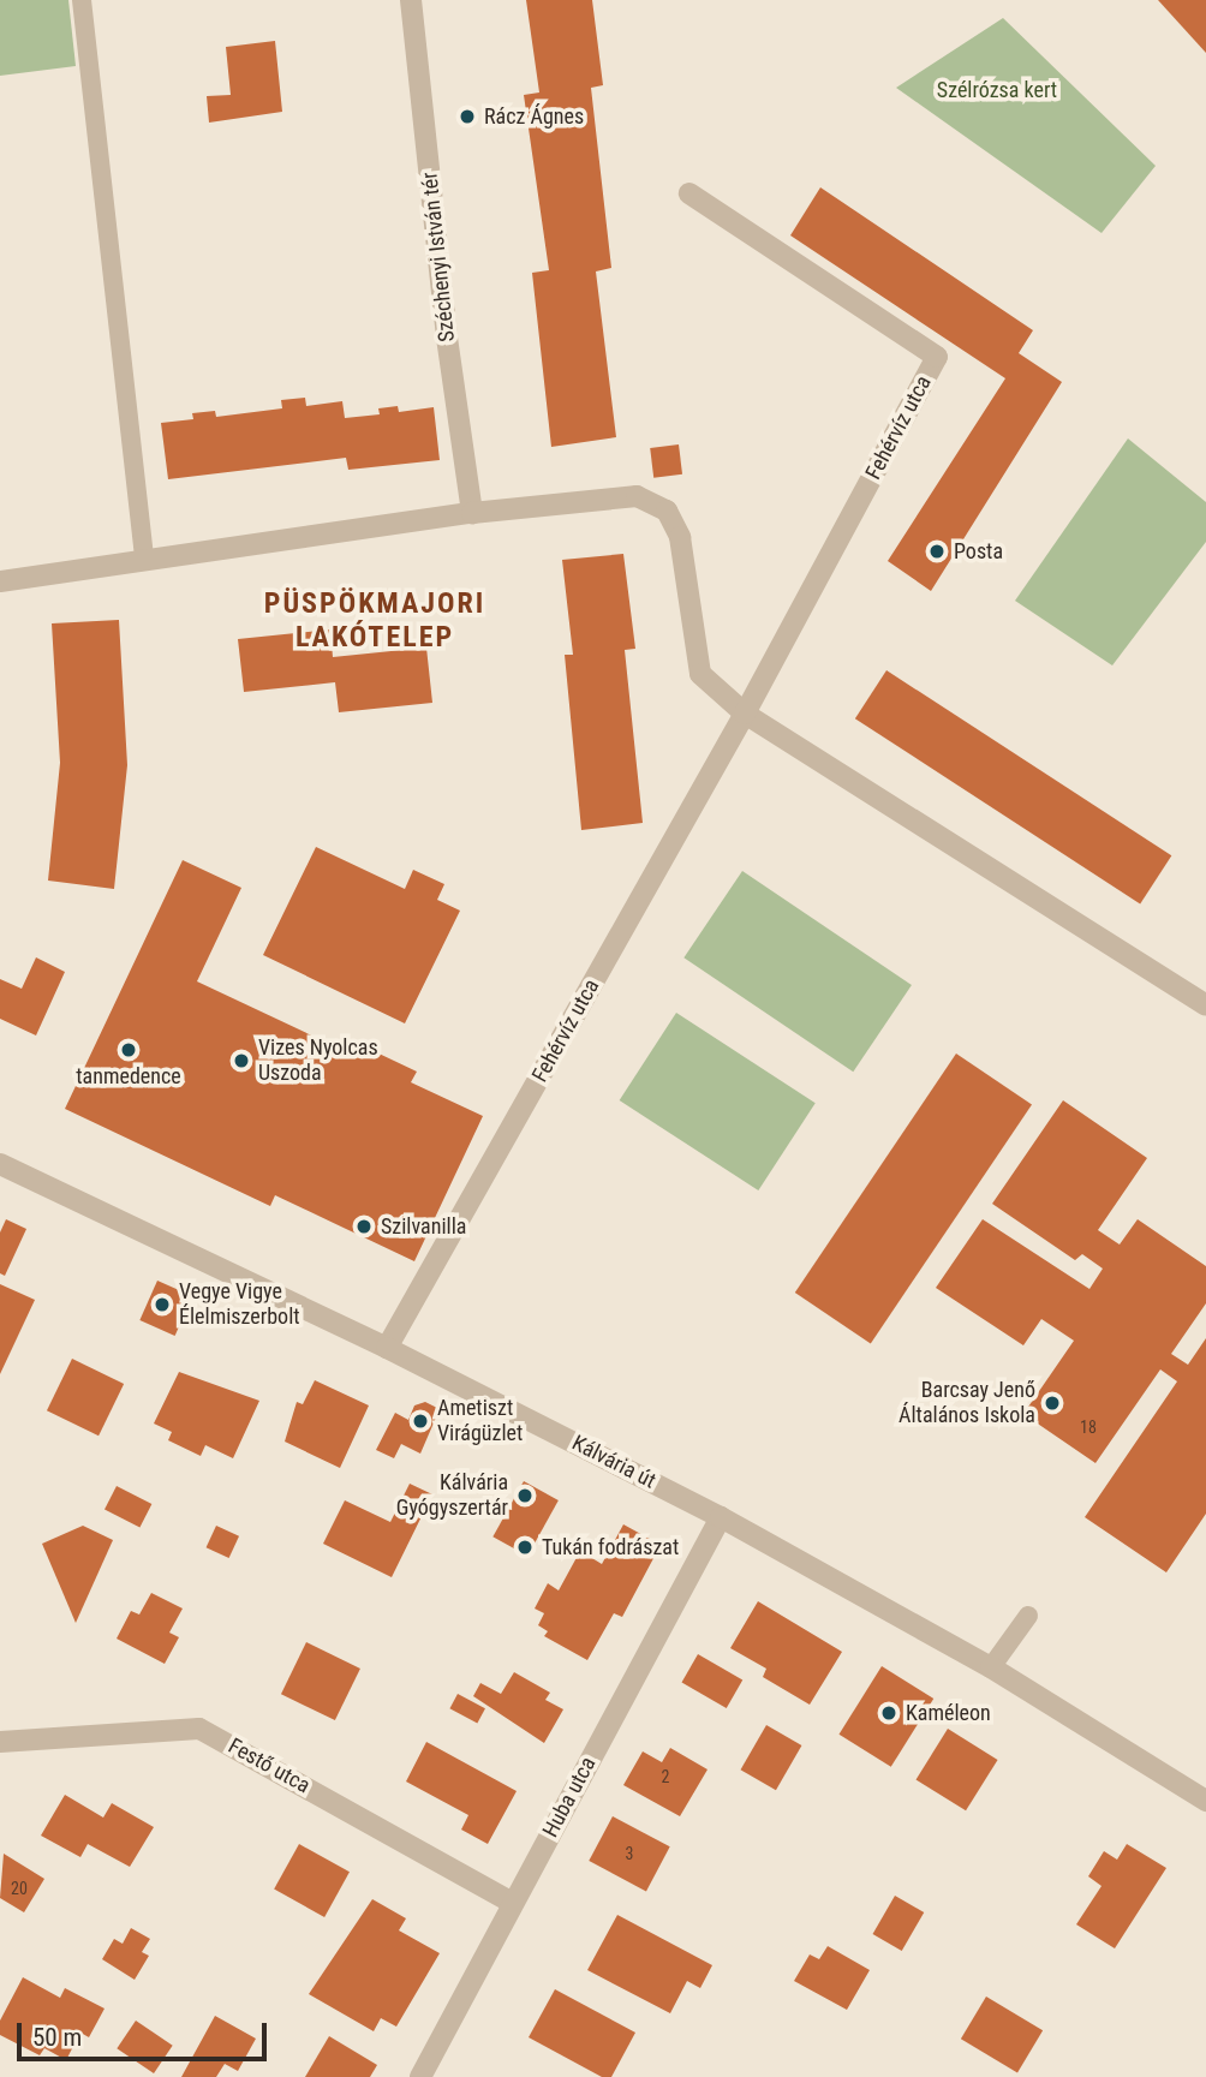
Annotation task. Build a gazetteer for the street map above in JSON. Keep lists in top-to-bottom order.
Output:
{
  "streets": {
    "street": [
      "Széchenyi István tér",
      "Fehérvíz utca",
      "Kálvária út",
      "Festő utca",
      "Huba utca"
    ]
  },
  "crossings": [
    ["Fehérvíz utca", "Kálvária út"],
    ["Kálvária út", "Huba utca"],
    ["Festő utca", "Huba utca"]
  ],
  "districts": ["PÜSPÖKMAJORI LAKÓTELEP"],
  "parks": ["Szélrózsa kert"],
  "places": [
    "Rácz Ágnes",
    "Posta",
    "tanmedence",
    "Vizes Nyolcas Uszoda",
    "Szilvanilla",
    "Vegye Vigye Élelmiszerbolt",
    "Barcsay Jenő Általános Iskola",
    "Ametiszt Virágüzlet",
    "Kálvária Gyógyszertár",
    "Tukán fodrászat",
    "Kaméleon"
  ],
  "house_numbers": [
    "18",
    "2",
    "3",
    "20"
  ],
  "scale_bar": "50 m"
}
